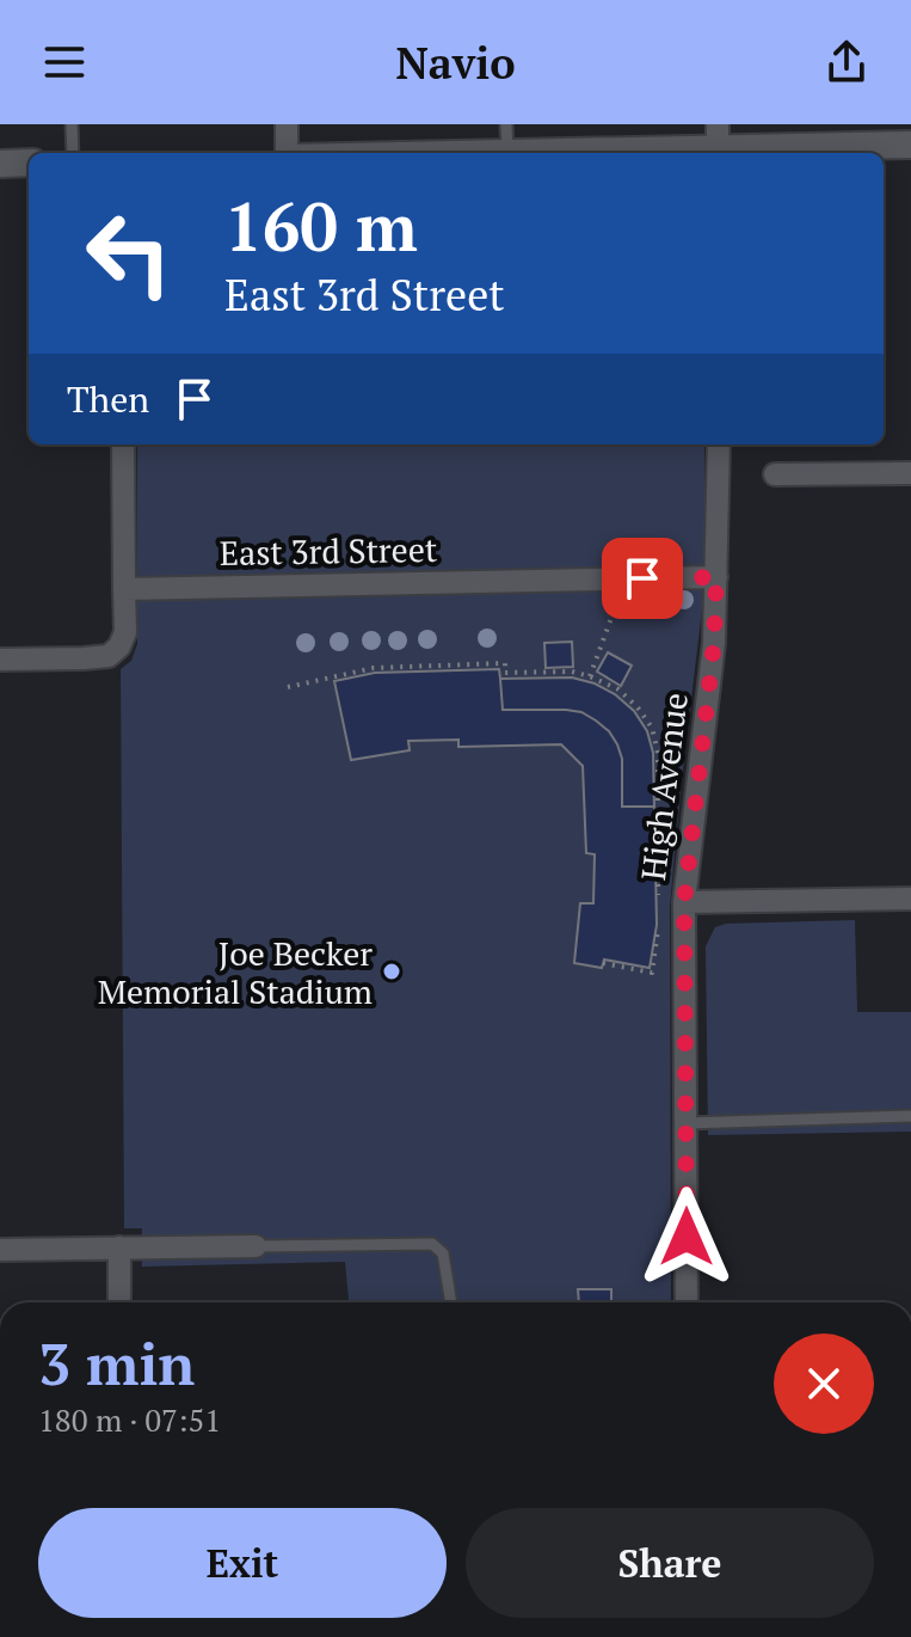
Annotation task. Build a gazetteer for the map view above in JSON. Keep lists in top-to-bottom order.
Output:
{
  "streets": {
    "street": ["East 3rd Street", "High Avenue"]
  },
  "crossings": [
    ["East 3rd Street", "High Avenue"]
  ],
  "places": ["Joe Becker Memorial Stadium"],
  "page": {
    "header": "Navio",
    "turn": ["160 m", "East 3rd Street"],
    "then": "Then",
    "heading": ["3 min", "180 m · 07:51"],
    "buttons": ["Exit", "Share"]
  }
}
